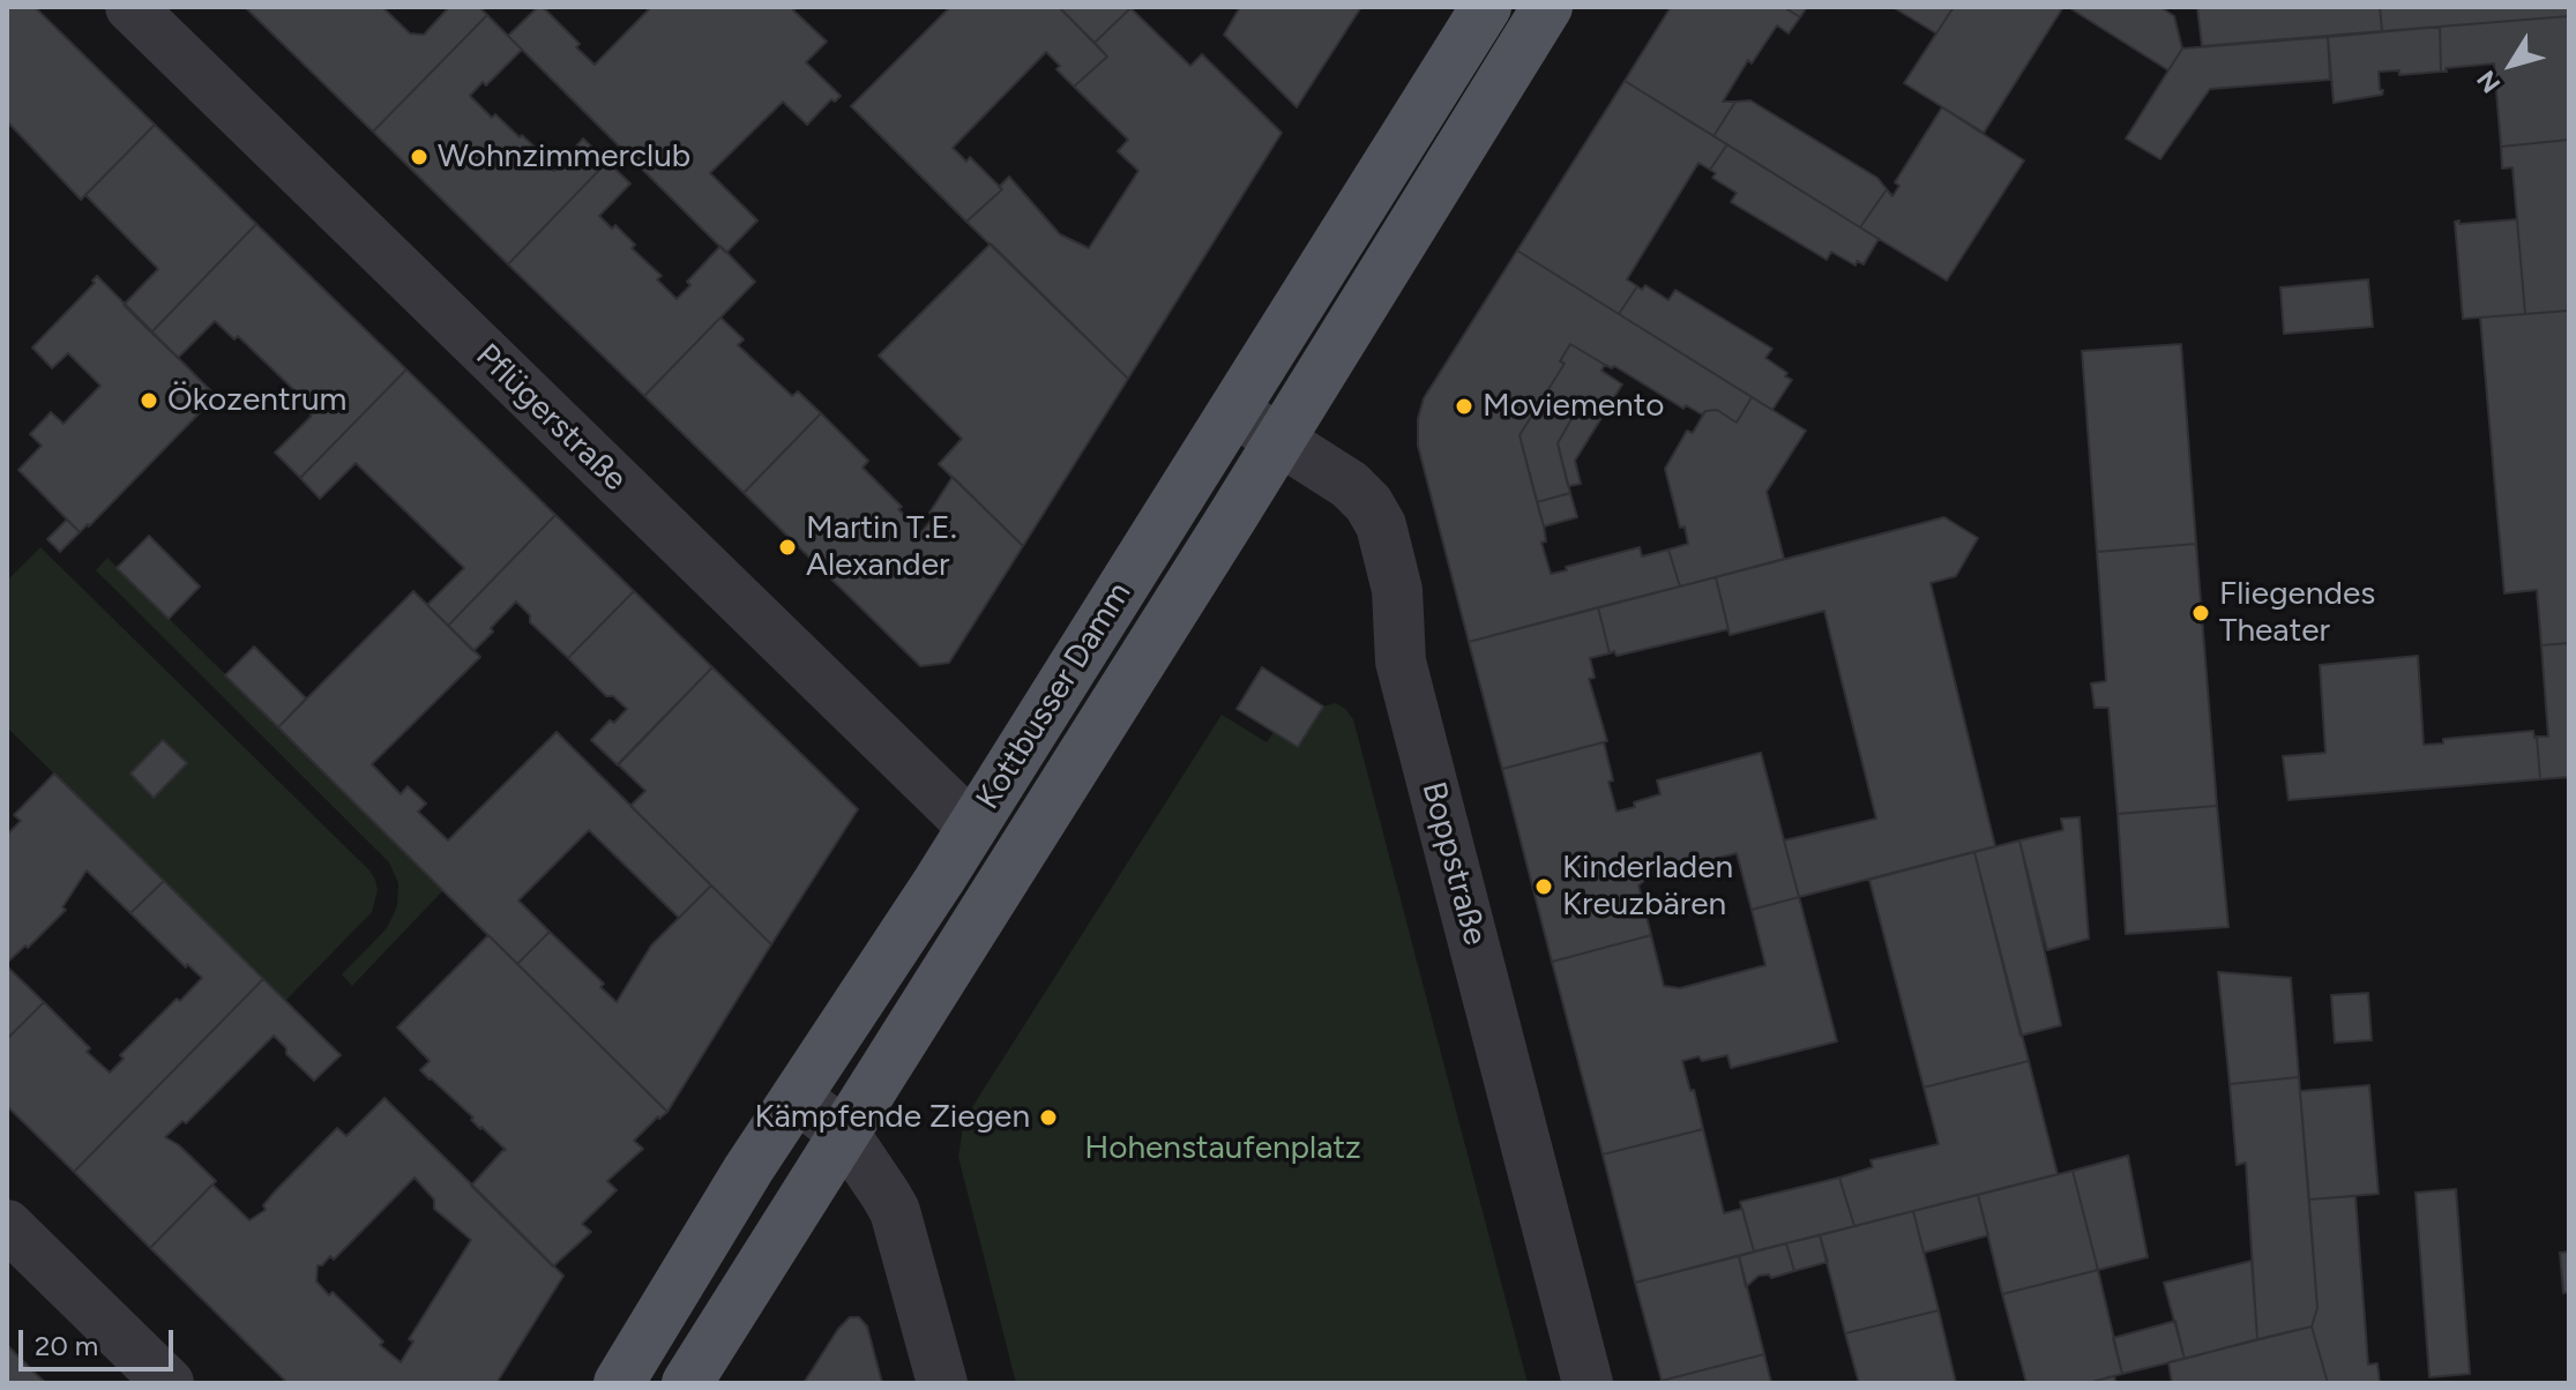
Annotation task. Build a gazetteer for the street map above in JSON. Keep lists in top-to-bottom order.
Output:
{
  "streets": {
    "main road": ["Kottbusser Damm"],
    "street": ["Pflügerstraße", "Boppstraße"]
  },
  "crossings": [
    ["Pflügerstraße", "Kottbusser Damm"],
    ["Kottbusser Damm", "Boppstraße"]
  ],
  "parks": ["Hohenstaufenplatz"],
  "places": [
    "Wohnzimmerclub",
    "Ökozentrum",
    "Moviemento",
    "Martin T.E. Alexander",
    "Fliegendes Theater",
    "Kinderladen Kreuzbären",
    "Kämpfende Ziegen"
  ],
  "scale_bar": "20 m",
  "north": "bottom left"
}
